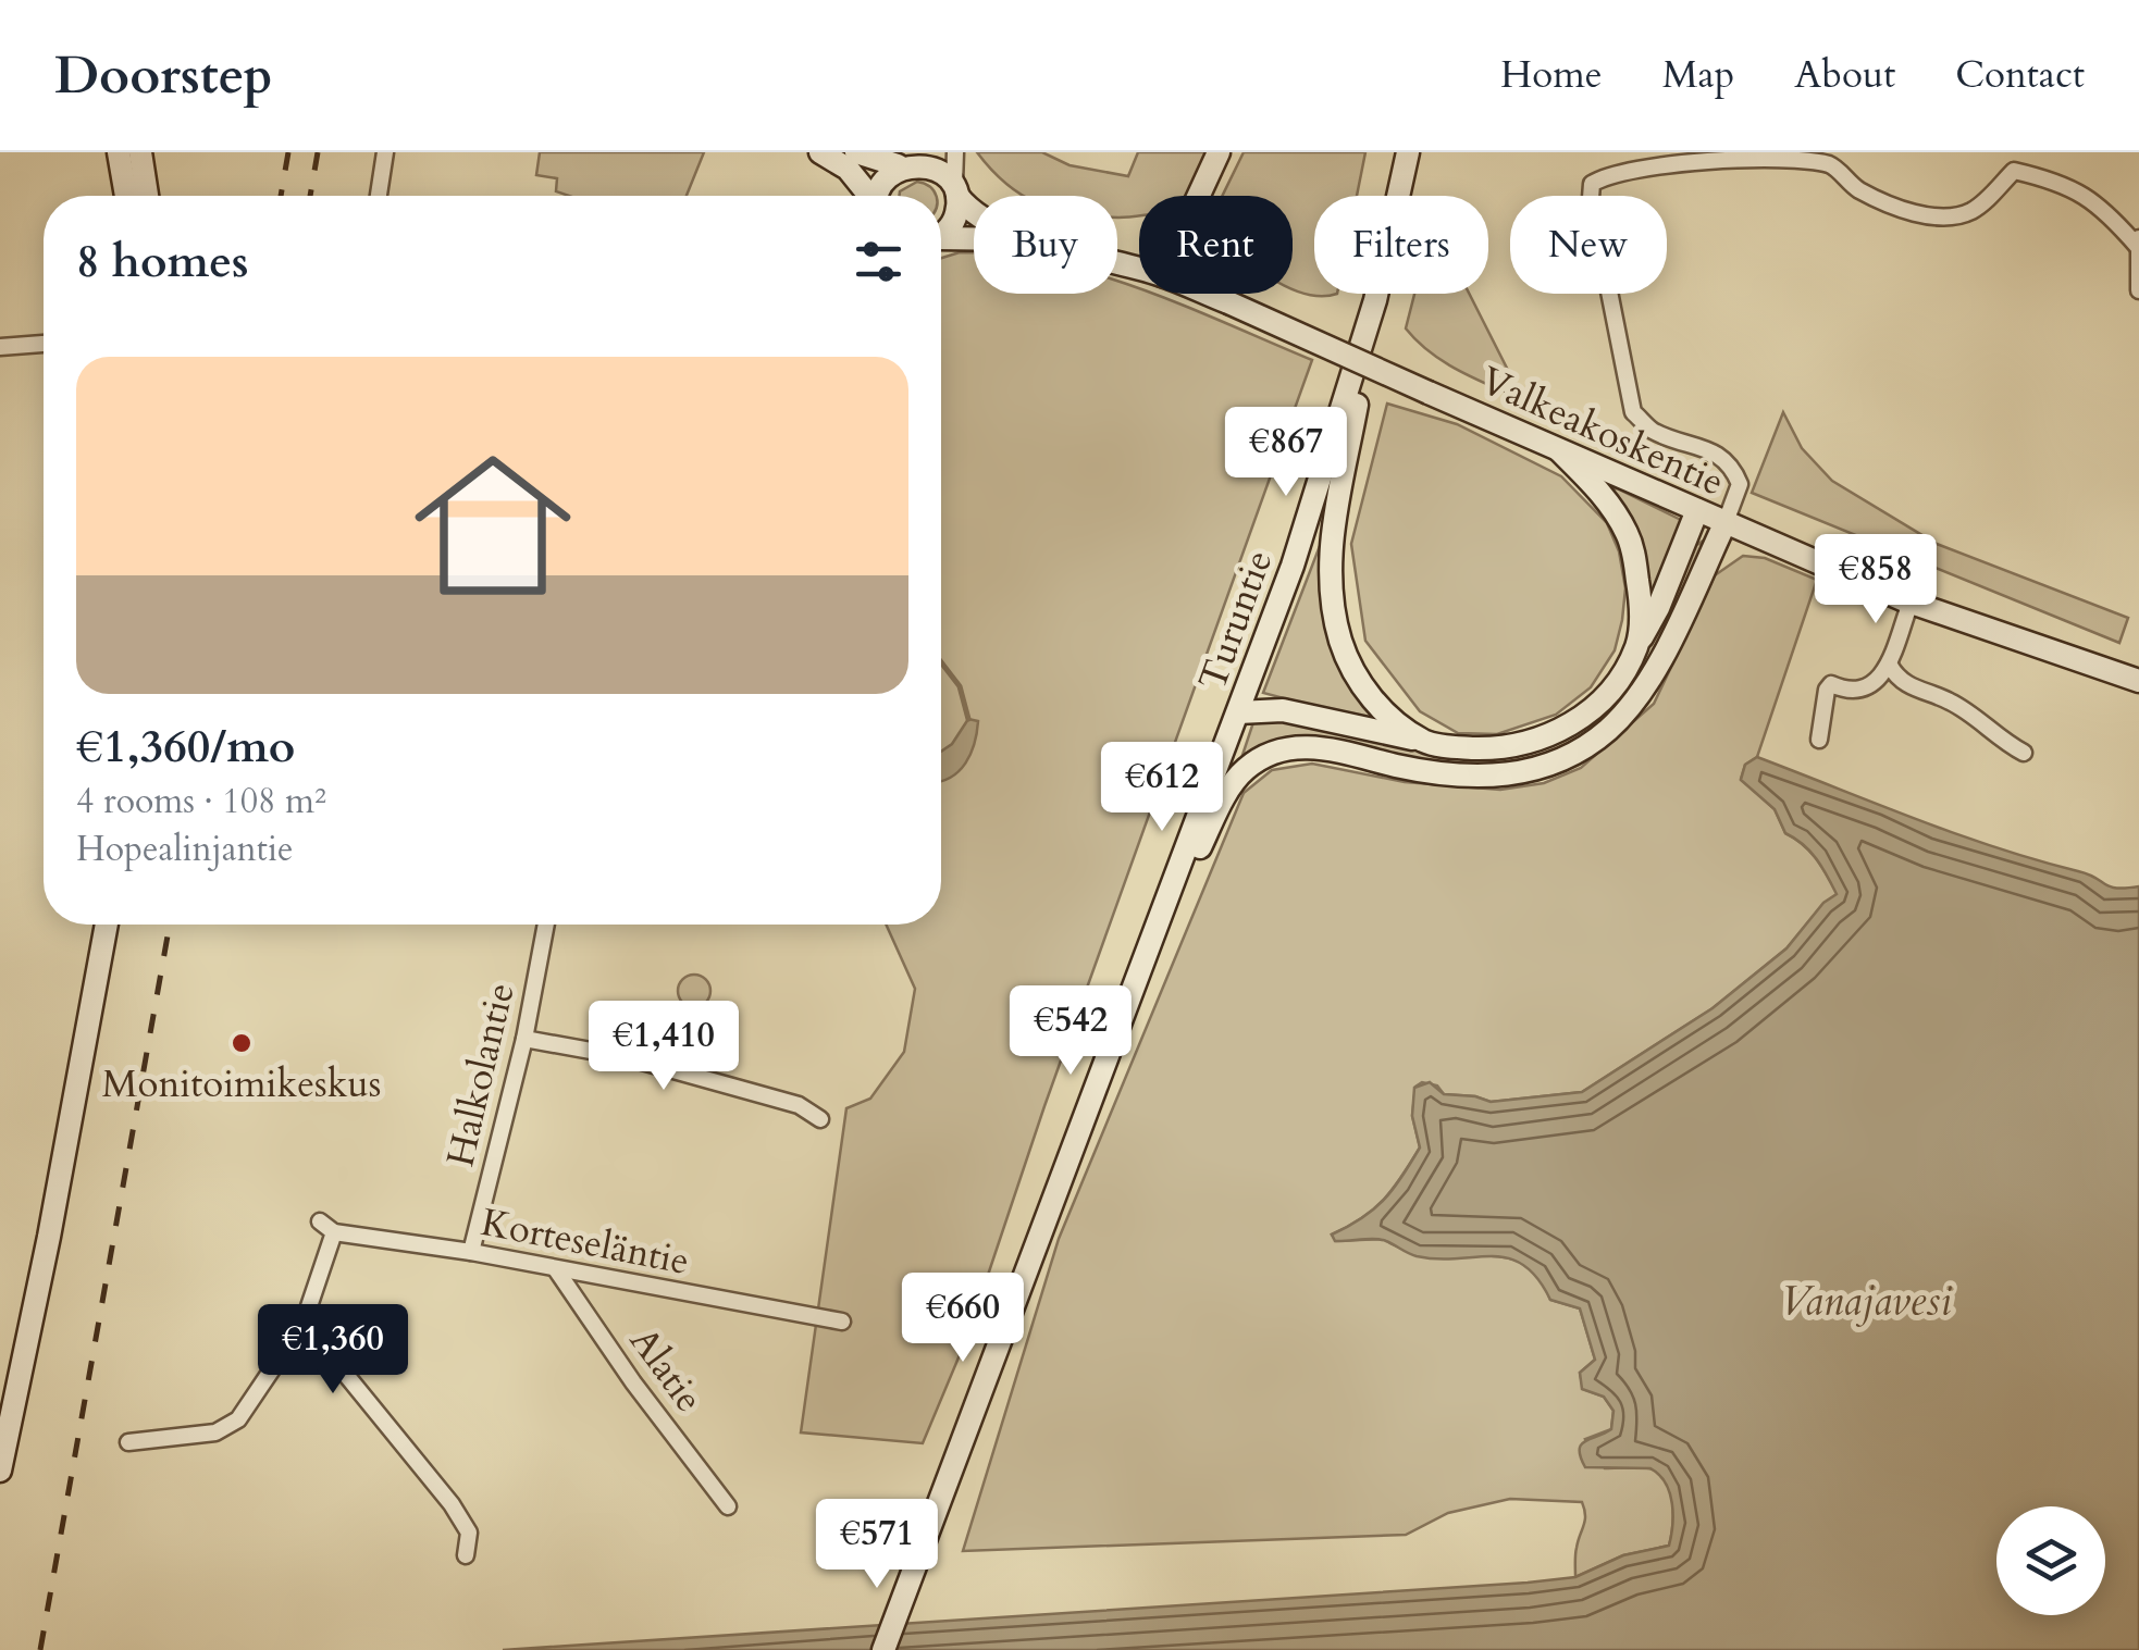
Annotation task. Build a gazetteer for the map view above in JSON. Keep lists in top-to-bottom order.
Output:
{
  "streets": {
    "main road": ["Valkeakoskentie", "Turuntie"],
    "street": ["Halkolantie", "Korteseläntie", "Alatie"]
  },
  "crossings": [
    ["Halkolantie", "Korteseläntie"],
    ["Korteseläntie", "Alatie"]
  ],
  "water": ["Vanajavesi"],
  "places": ["Monitoimikeskus"],
  "page": {
    "header": "Doorstep",
    "nav": [
      "Home",
      "Map",
      "About",
      "Contact"
    ],
    "chip": [
      "Buy",
      "Rent",
      "Filters",
      "New"
    ],
    "heading": "8 homes",
    "list": [
      {
        "name": "€1,360/mo",
        "note": "4 rooms · 108 m² · Hopealinjantie"
      }
    ],
    "price": [
      "€867",
      "€858",
      "€612",
      "€542",
      "€1,410",
      "€660",
      "€1,360",
      "€571"
    ]
  }
}
